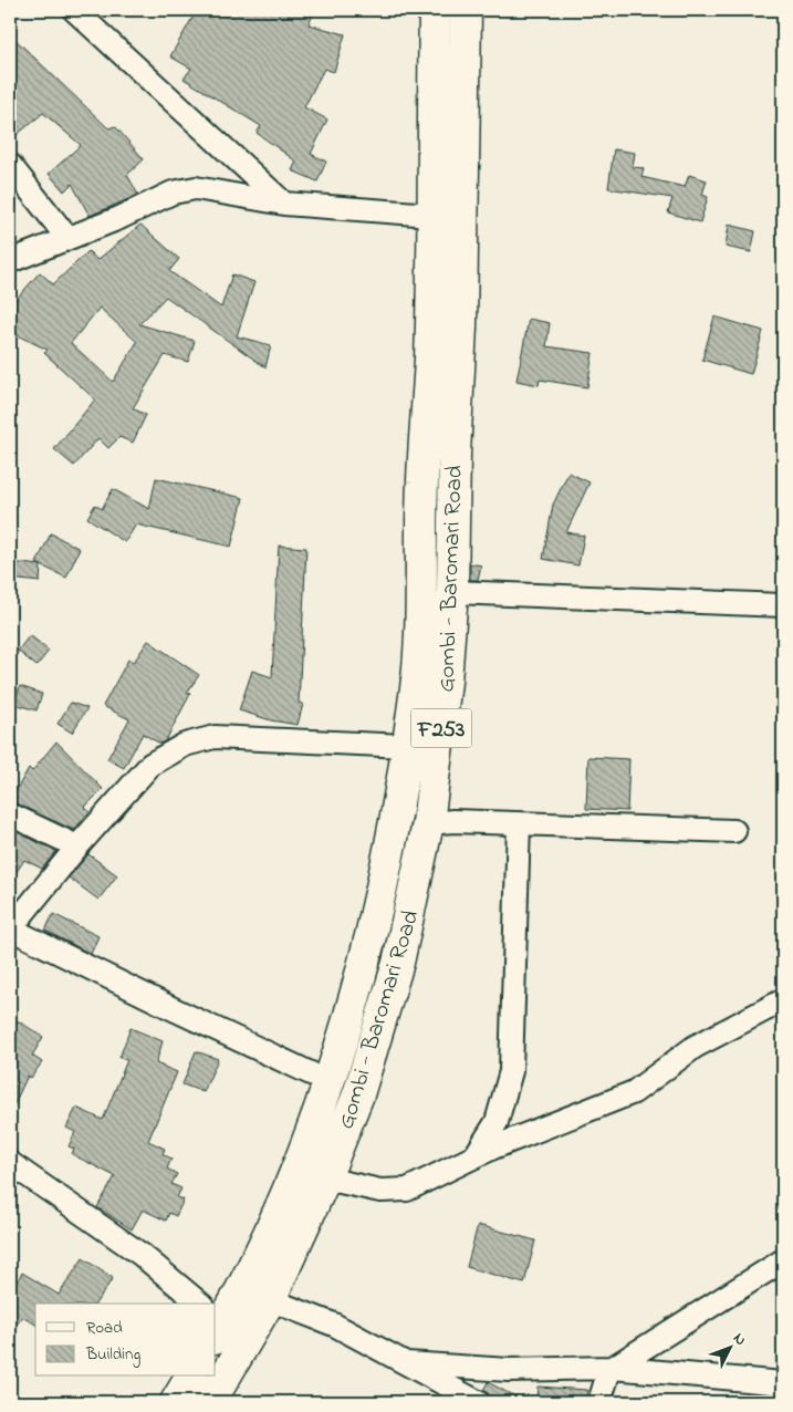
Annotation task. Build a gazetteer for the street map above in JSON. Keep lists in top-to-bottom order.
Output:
{
  "streets": {
    "main road": ["Gombi - Baromari Road", "F253"]
  },
  "legend": ["Road", "Building"],
  "north": "top right"
}
